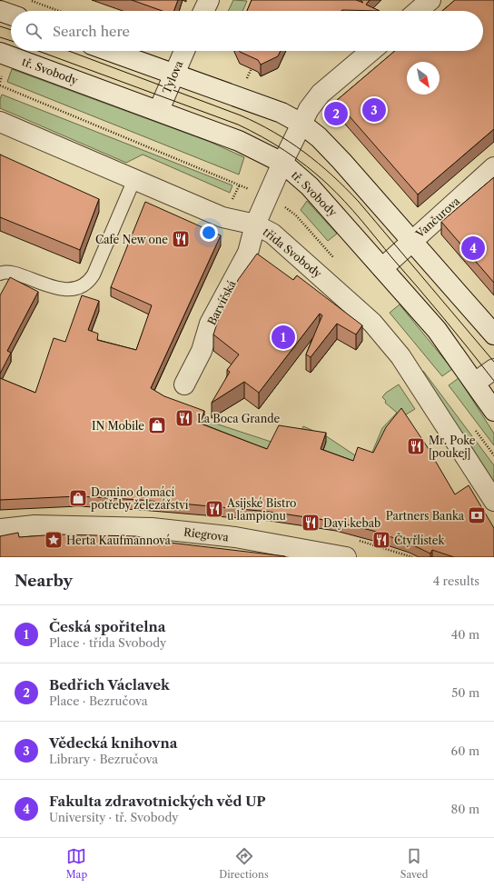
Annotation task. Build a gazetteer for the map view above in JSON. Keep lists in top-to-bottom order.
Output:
{
  "streets": {
    "street": [
      "tř. Svobody",
      "Tylova",
      "Vančurova",
      "třída Svobody",
      "Barvířská",
      "Riegrova"
    ]
  },
  "crossings": [
    ["tř. Svobody", "Tylova"],
    ["tř. Svobody", "Vančurova"],
    ["tř. Svobody", "Barvířská"],
    ["třída Svobody", "Barvířská"]
  ],
  "places": {
    "restaurant": [
      "Cafe New one",
      "La Boca Grande",
      "Mr. Poke [poukej]",
      "Asijské Bistro u lampionu",
      "Dayi kebab",
      "Čtyřlístek"
    ],
    "shop": ["IN Mobile", "Domino domácí potřeby železářství"],
    "bank": ["Partners Banka"],
    "place": ["Herta Kaufmannová"]
  },
  "north": "bottom right",
  "page": {
    "search": "Search here",
    "pins": [
      "3",
      "2",
      "4",
      "1"
    ],
    "heading": ["Nearby", "4 results"],
    "list": [
      {
        "mark": "1",
        "name": "Česká spořitelna",
        "note": "Place · třída Svobody",
        "value": "40 m"
      },
      {
        "mark": "2",
        "name": "Bedřich Václavek",
        "note": "Place · Bezručova",
        "value": "50 m"
      },
      {
        "mark": "3",
        "name": "Vědecká knihovna",
        "note": "Library · Bezručova",
        "value": "60 m"
      },
      {
        "mark": "4",
        "name": "Fakulta zdravotnických věd UP",
        "note": "University · tř. Svobody",
        "value": "80 m"
      }
    ],
    "nav": ["Map", "Directions", "Saved"]
  }
}
